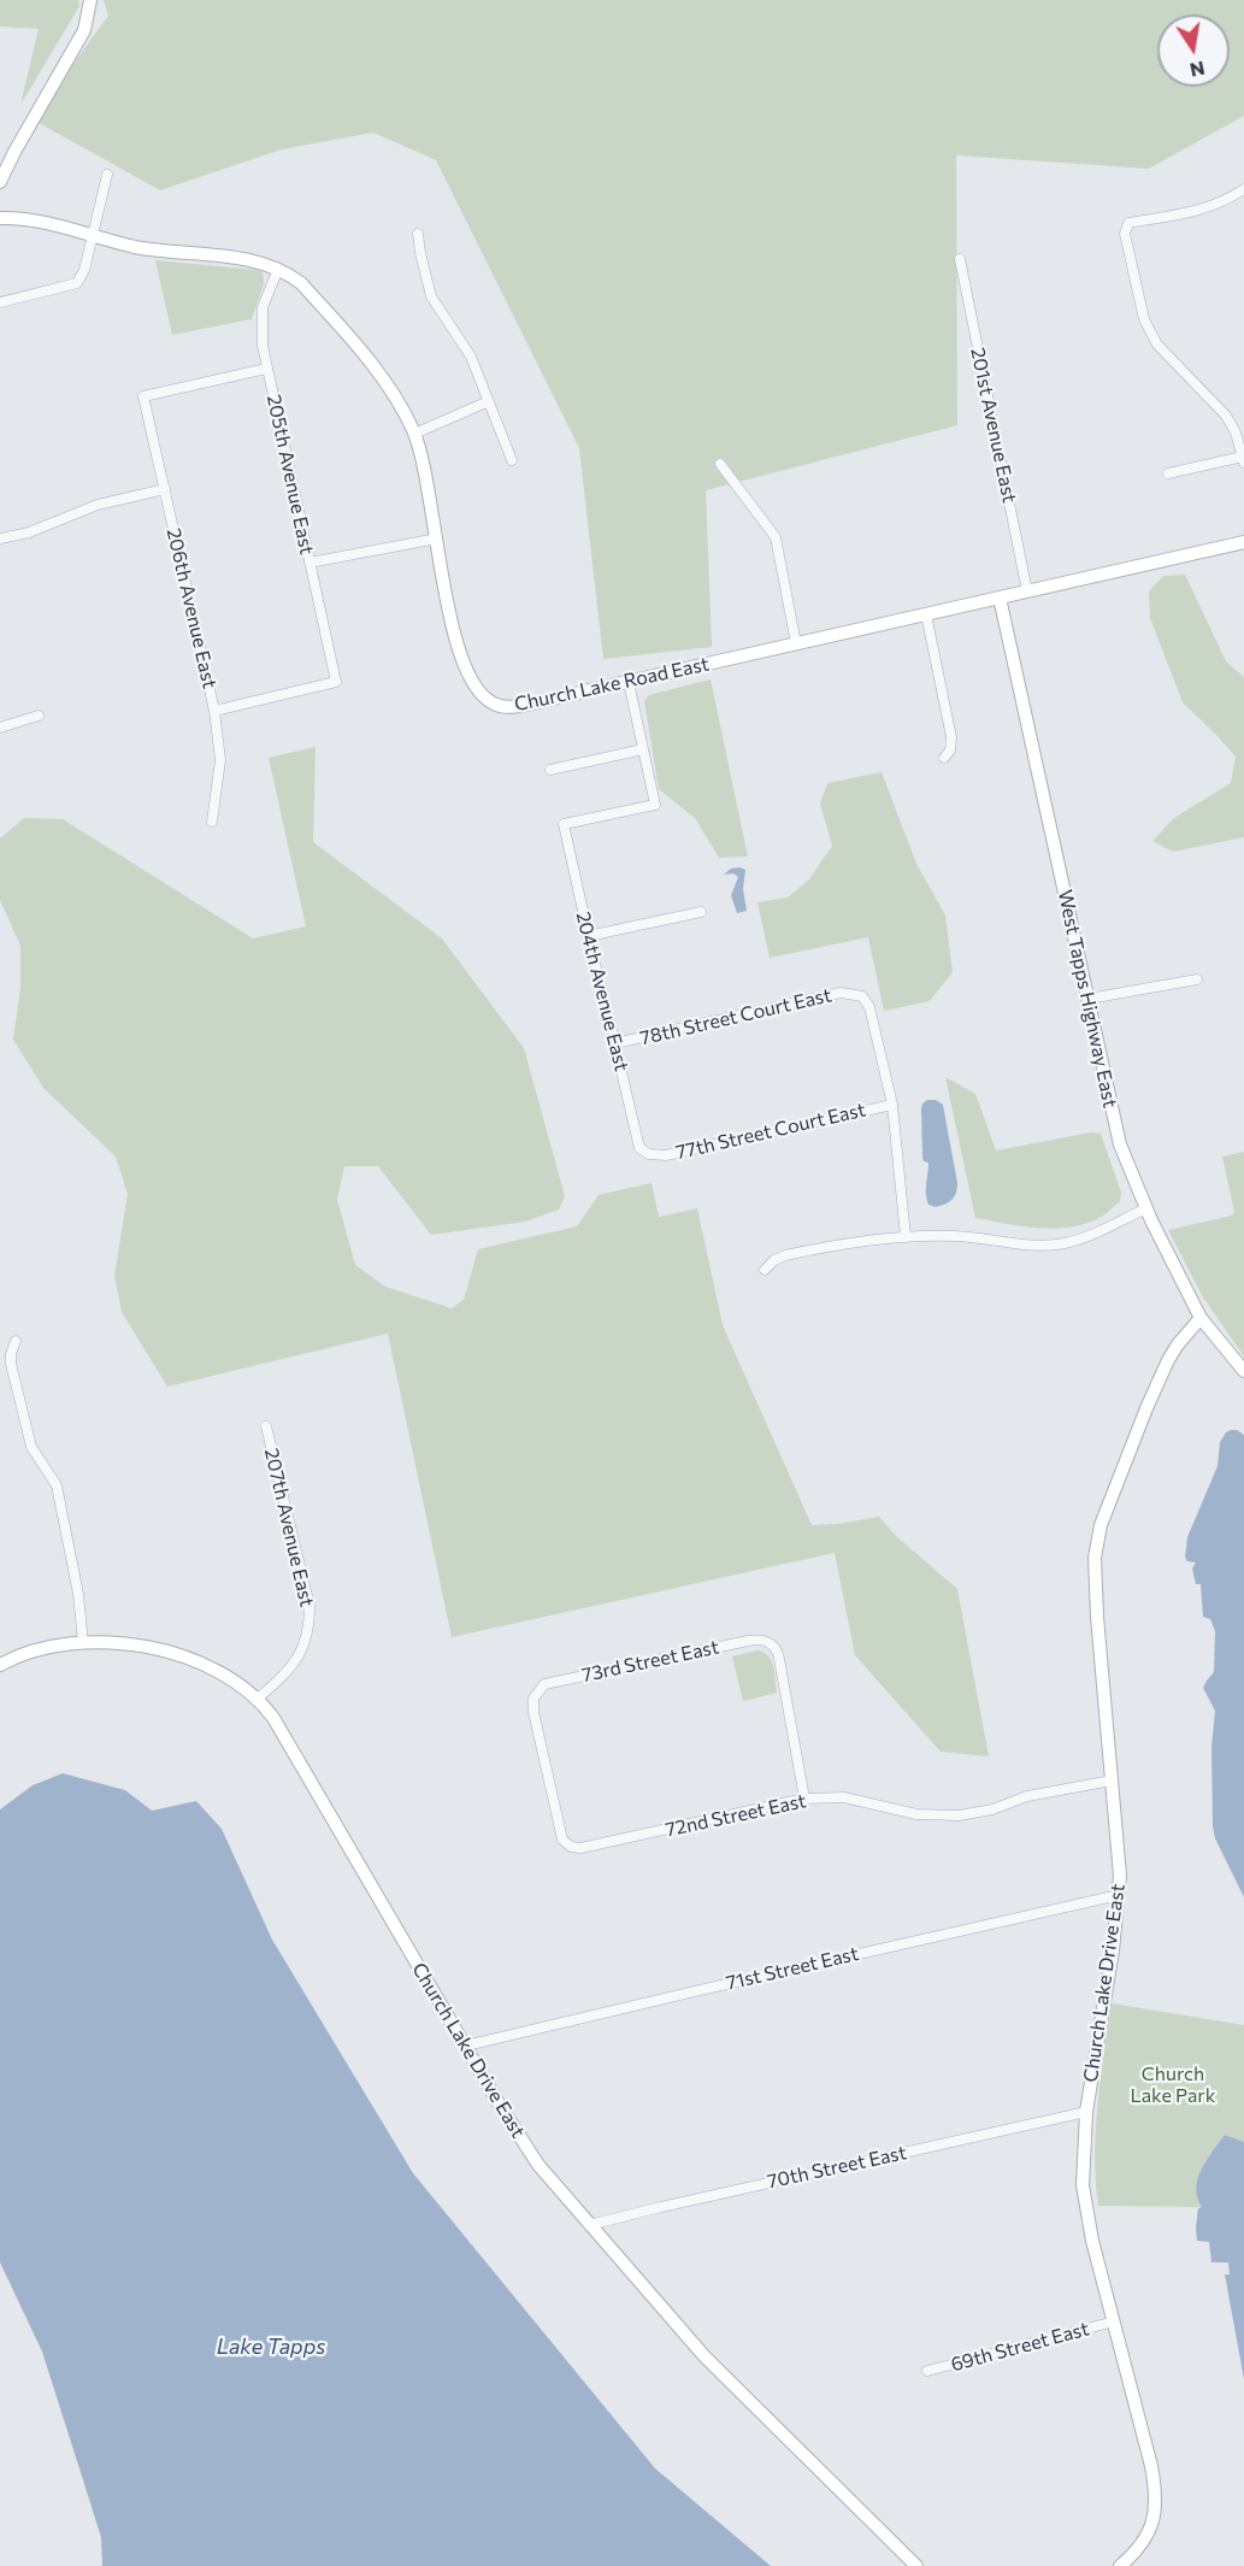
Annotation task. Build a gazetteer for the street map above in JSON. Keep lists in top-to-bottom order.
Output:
{
  "streets": {
    "street": [
      "201st Avenue East",
      "205th Avenue East",
      "206th Avenue East",
      "Church Lake Road East",
      "204th Avenue East",
      "West Tapps Highway East",
      "78th Street Court East",
      "77th Street Court East",
      "207th Avenue East",
      "73rd Street East",
      "72nd Street East",
      "71st Street East",
      "Church Lake Drive East",
      "70th Street East",
      "69th Street East"
    ]
  },
  "crossings": [
    ["201st Avenue East", "Church Lake Road East"],
    ["205th Avenue East", "206th Avenue East"],
    ["205th Avenue East", "Church Lake Road East"],
    ["Church Lake Road East", "West Tapps Highway East"],
    ["204th Avenue East", "78th Street Court East"],
    ["204th Avenue East", "77th Street Court East"],
    ["West Tapps Highway East", "Church Lake Drive East"],
    ["78th Street Court East", "77th Street Court East"],
    ["207th Avenue East", "Church Lake Drive East"],
    ["73rd Street East", "72nd Street East"],
    ["72nd Street East", "Church Lake Drive East"],
    ["71st Street East", "Church Lake Drive East"],
    ["Church Lake Drive East", "70th Street East"],
    ["Church Lake Drive East", "69th Street East"]
  ],
  "water": ["Lake Tapps"],
  "parks": ["Church Lake Park"],
  "north": "bottom"
}
